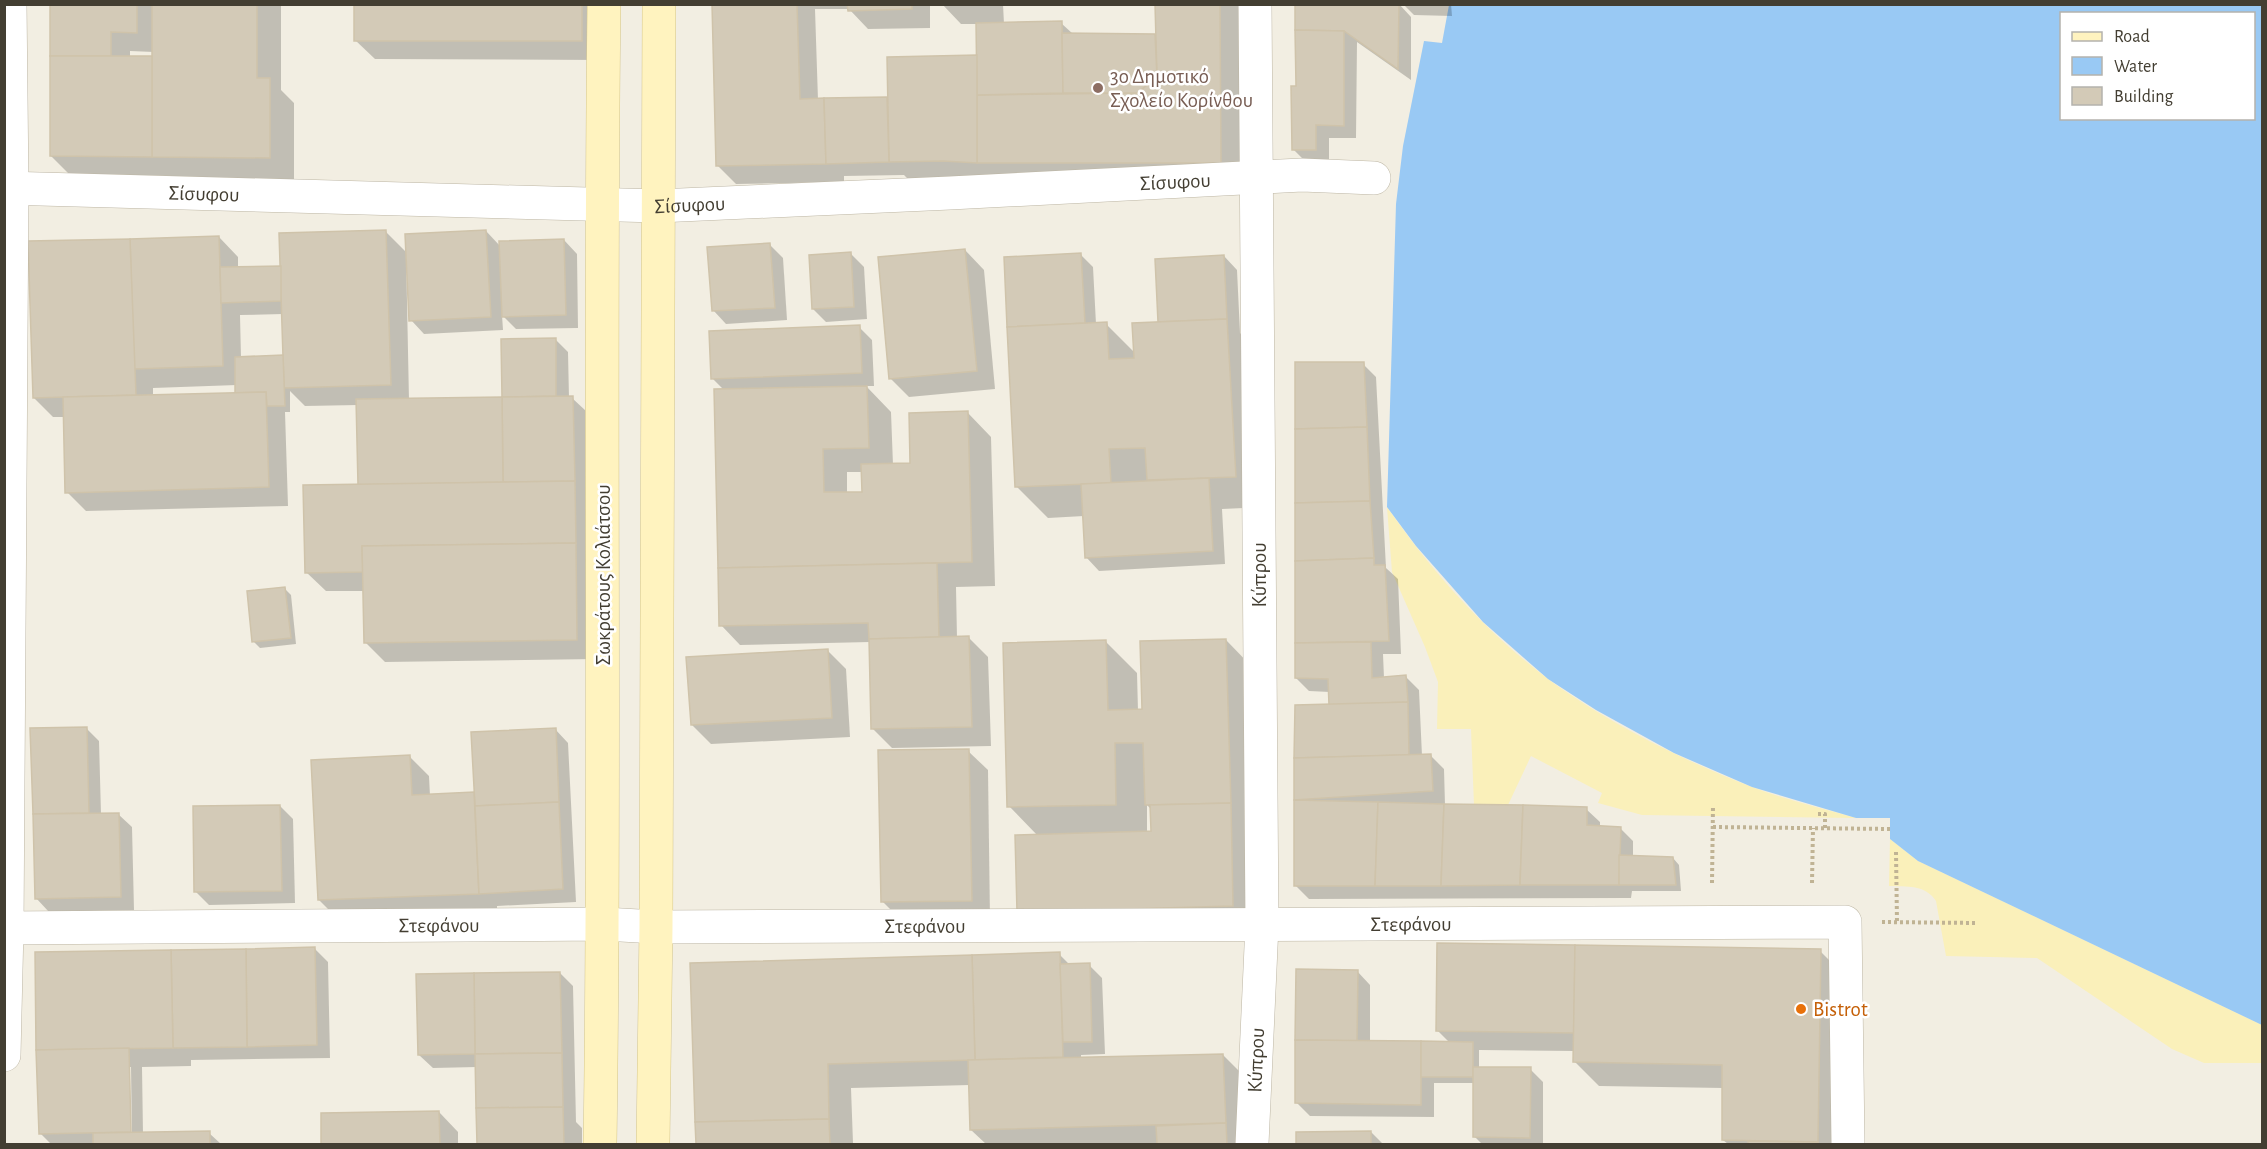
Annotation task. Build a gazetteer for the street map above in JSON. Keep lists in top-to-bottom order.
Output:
{
  "streets": {
    "street": [
      "Σίσυφου",
      "Σωκράτους Κολιάτσου",
      "Κύπρου",
      "Στεφάνου"
    ]
  },
  "crossings": [
    ["Σίσυφου", "Σωκράτους Κολιάτσου"],
    ["Σίσυφου", "Κύπρου"],
    ["Σωκράτους Κολιάτσου", "Στεφάνου"],
    ["Κύπρου", "Στεφάνου"]
  ],
  "places": ["3ο Δημοτικό Σχολείο Κορίνθου", "Bistrot"],
  "legend": ["Road", "Water", "Building"]
}
